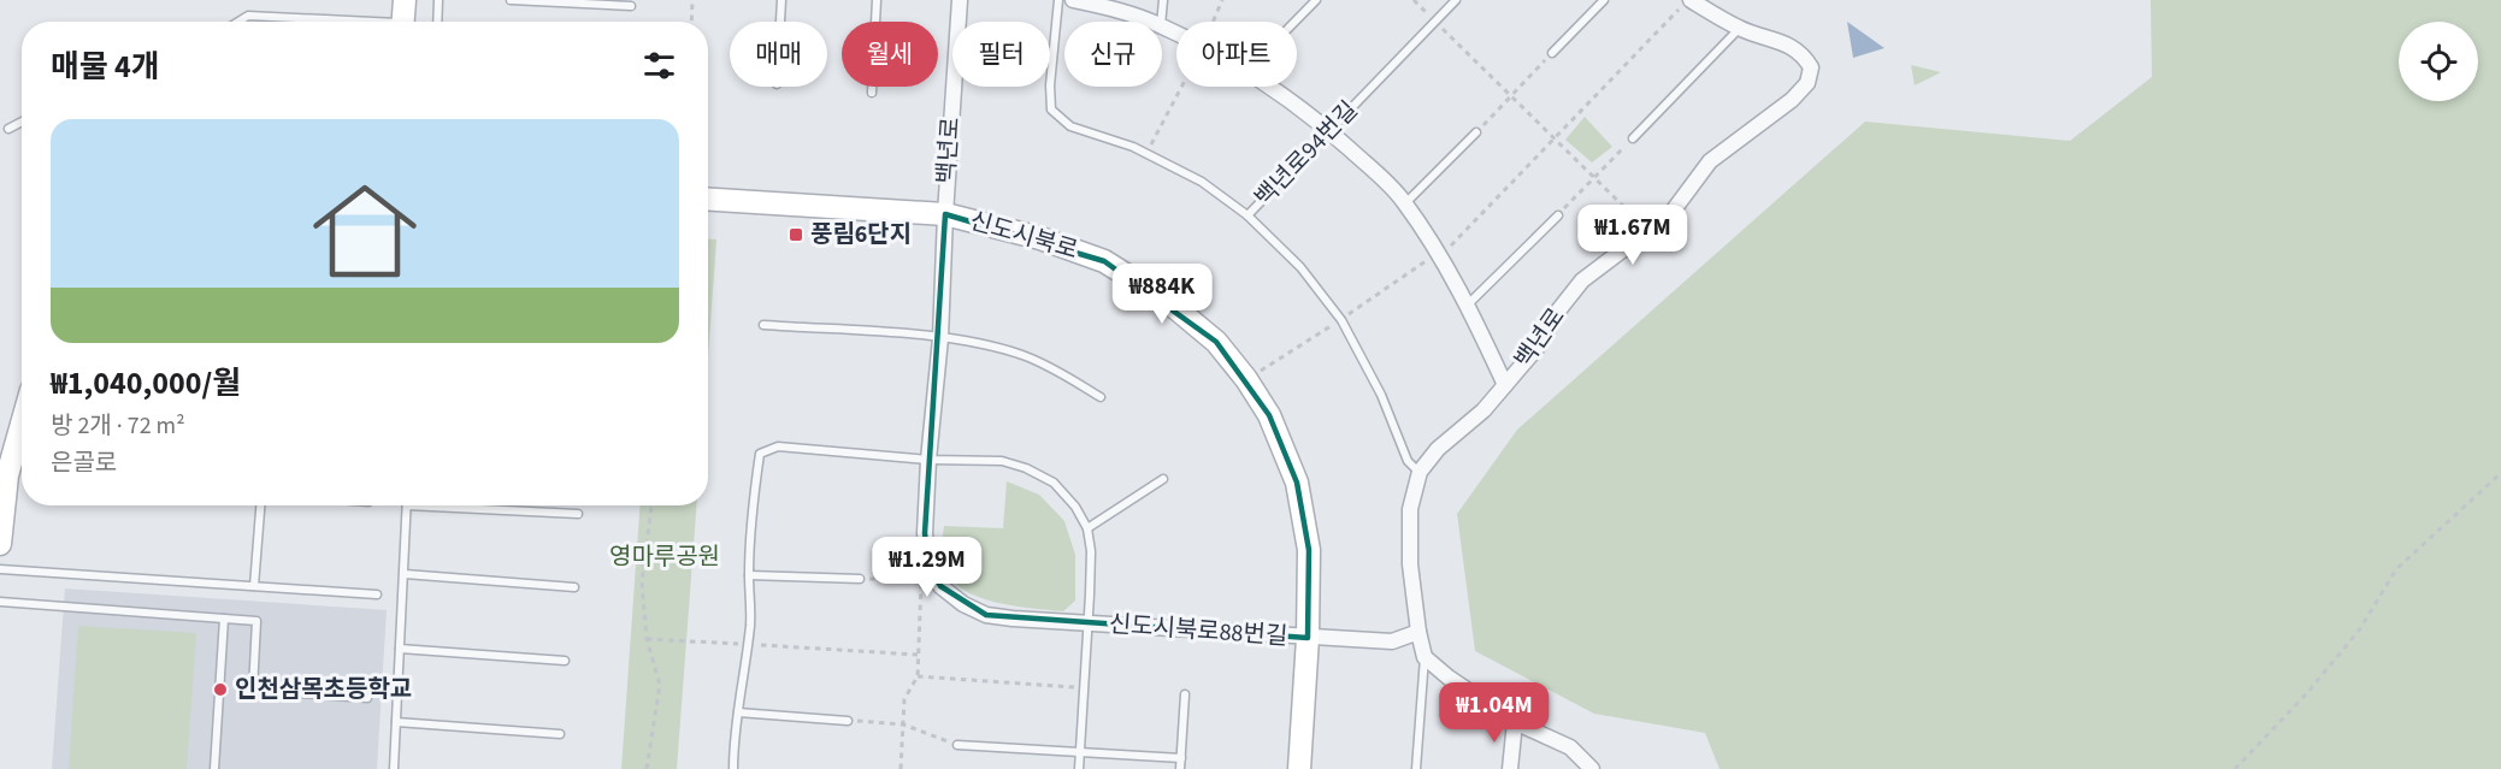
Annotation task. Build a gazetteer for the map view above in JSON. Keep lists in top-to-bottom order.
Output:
{
  "streets": {
    "street": ["백년로", "신도시북로", "신도시북로88번길"],
    "lane": ["백년로94번길"]
  },
  "crossings": [
    ["백년로", "신도시북로"],
    ["백년로", "신도시북로88번길"],
    ["신도시북로", "신도시북로88번길"]
  ],
  "parks": ["영마루공원"],
  "places": {
    "transit": ["풍림6단지"],
    "other": ["인천삼목초등학교"]
  },
  "page": {
    "chip": [
      "매매",
      "월세",
      "필터",
      "신규",
      "아파트"
    ],
    "heading": "매물 4개",
    "list": [
      {
        "name": "₩1,040,000/월",
        "note": "방 2개 · 72 m² · 은골로"
      }
    ],
    "price": [
      "₩1.67M",
      "₩884K",
      "₩1.29M",
      "₩1.04M"
    ]
  }
}
